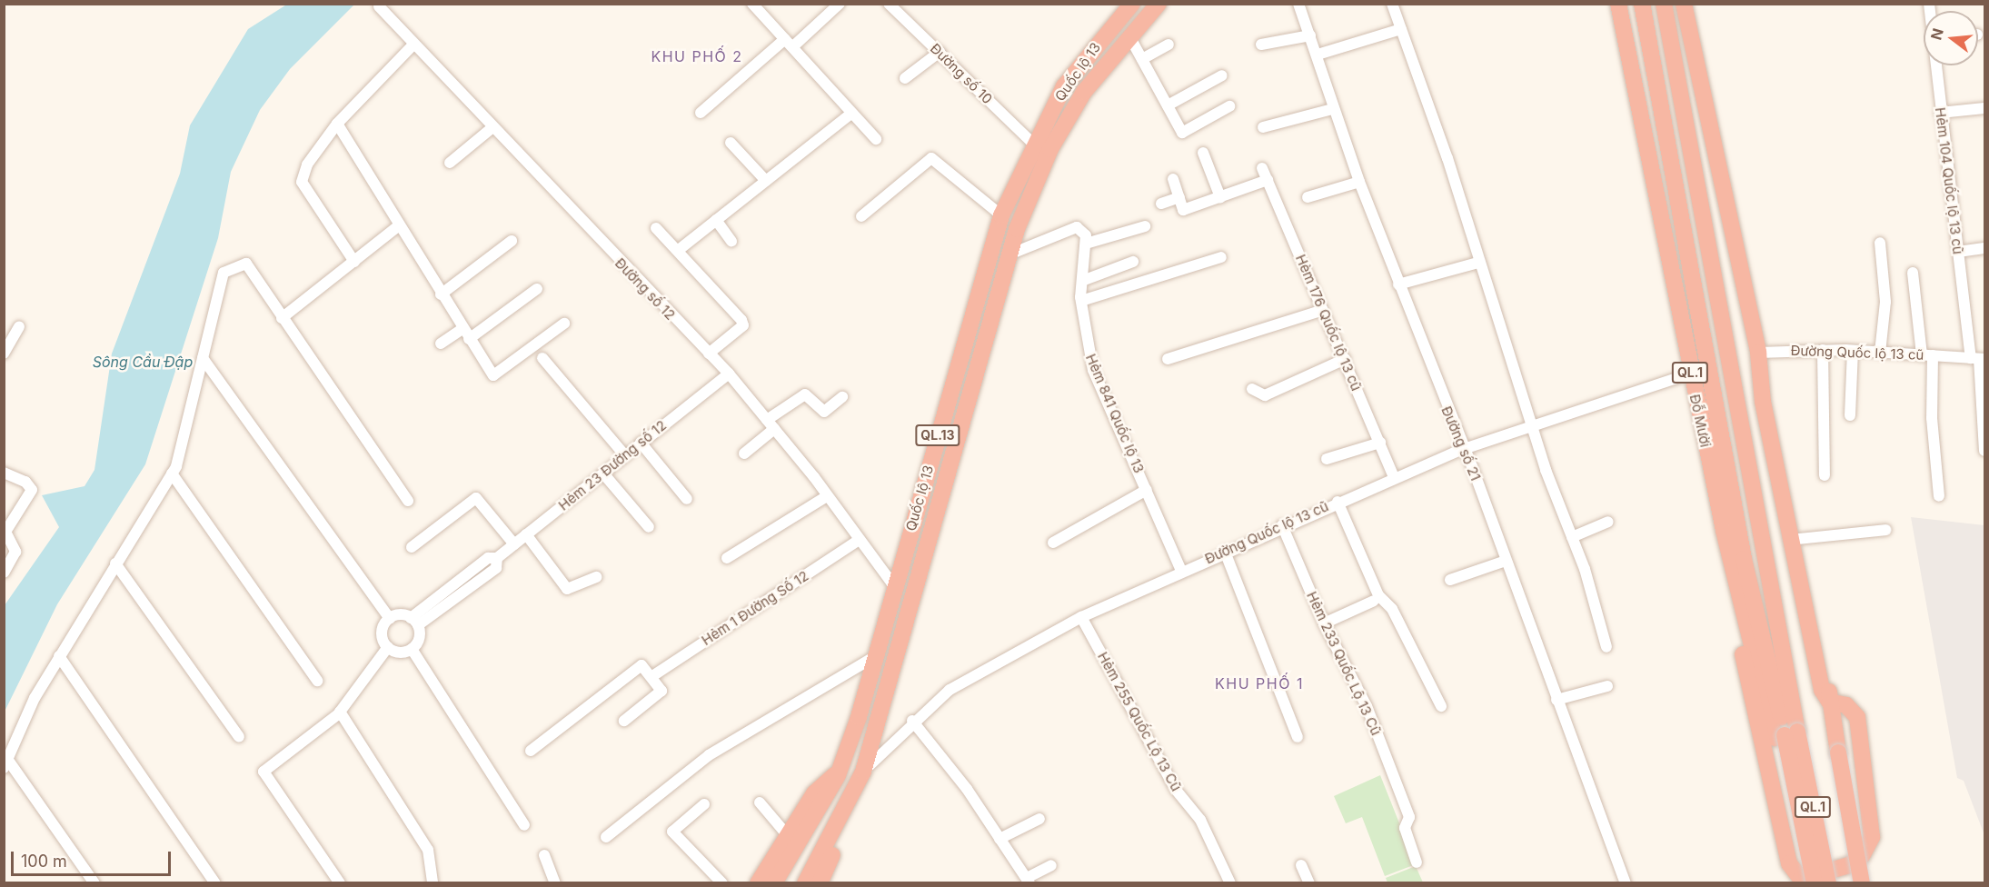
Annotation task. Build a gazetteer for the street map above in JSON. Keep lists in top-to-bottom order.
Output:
{
  "streets": {
    "highway": [
      "Quốc lộ 13",
      "Đường Quốc lộ 13 cũ",
      "QL.1",
      "Đỗ Mười",
      "QL.13"
    ],
    "street": [
      "Đường số 10",
      "Hẻm 104 Quốc lộ 13 cũ",
      "Đường số 12",
      "Hèm 176 Quốc lộ 13 cũ",
      "Hẻm 841 Quốc lộ 13",
      "Đường số 21",
      "Hẻm 23 Đường số 12",
      "Hẻm 1 Đường Số 12",
      "Hẻm 233 Quốc Lộ 13 Cũ",
      "Hẻm 255 Quốc Lộ 13 Cũ"
    ]
  },
  "crossings": [
    ["Quốc lộ 13", "Đường số 10"],
    ["Quốc lộ 13", "Đường số 12"],
    ["Quốc lộ 13", "Đường Quốc lộ 13 cũ"],
    ["Hẻm 104 Quốc lộ 13 cũ", "Đường Quốc lộ 13 cũ"],
    ["Đường số 12", "Hẻm 23 Đường số 12"],
    ["Đường số 12", "Hẻm 1 Đường Số 12"],
    ["Hèm 176 Quốc lộ 13 cũ", "Đường Quốc lộ 13 cũ"],
    ["Đường Quốc lộ 13 cũ", "QL.1"],
    ["Đường Quốc lộ 13 cũ", "Hẻm 841 Quốc lộ 13"],
    ["Đường Quốc lộ 13 cũ", "Đỗ Mười"],
    ["Đường Quốc lộ 13 cũ", "Đường số 21"],
    ["Đường Quốc lộ 13 cũ", "Hẻm 233 Quốc Lộ 13 Cũ"],
    ["Đường Quốc lộ 13 cũ", "Hẻm 255 Quốc Lộ 13 Cũ"],
    ["QL.1", "Đỗ Mười"]
  ],
  "districts": ["KHU PHỐ 2", "KHU PHỐ 1"],
  "water": ["Sông Cầu Đập"],
  "scale_bar": "100 m",
  "north": "left"
}
